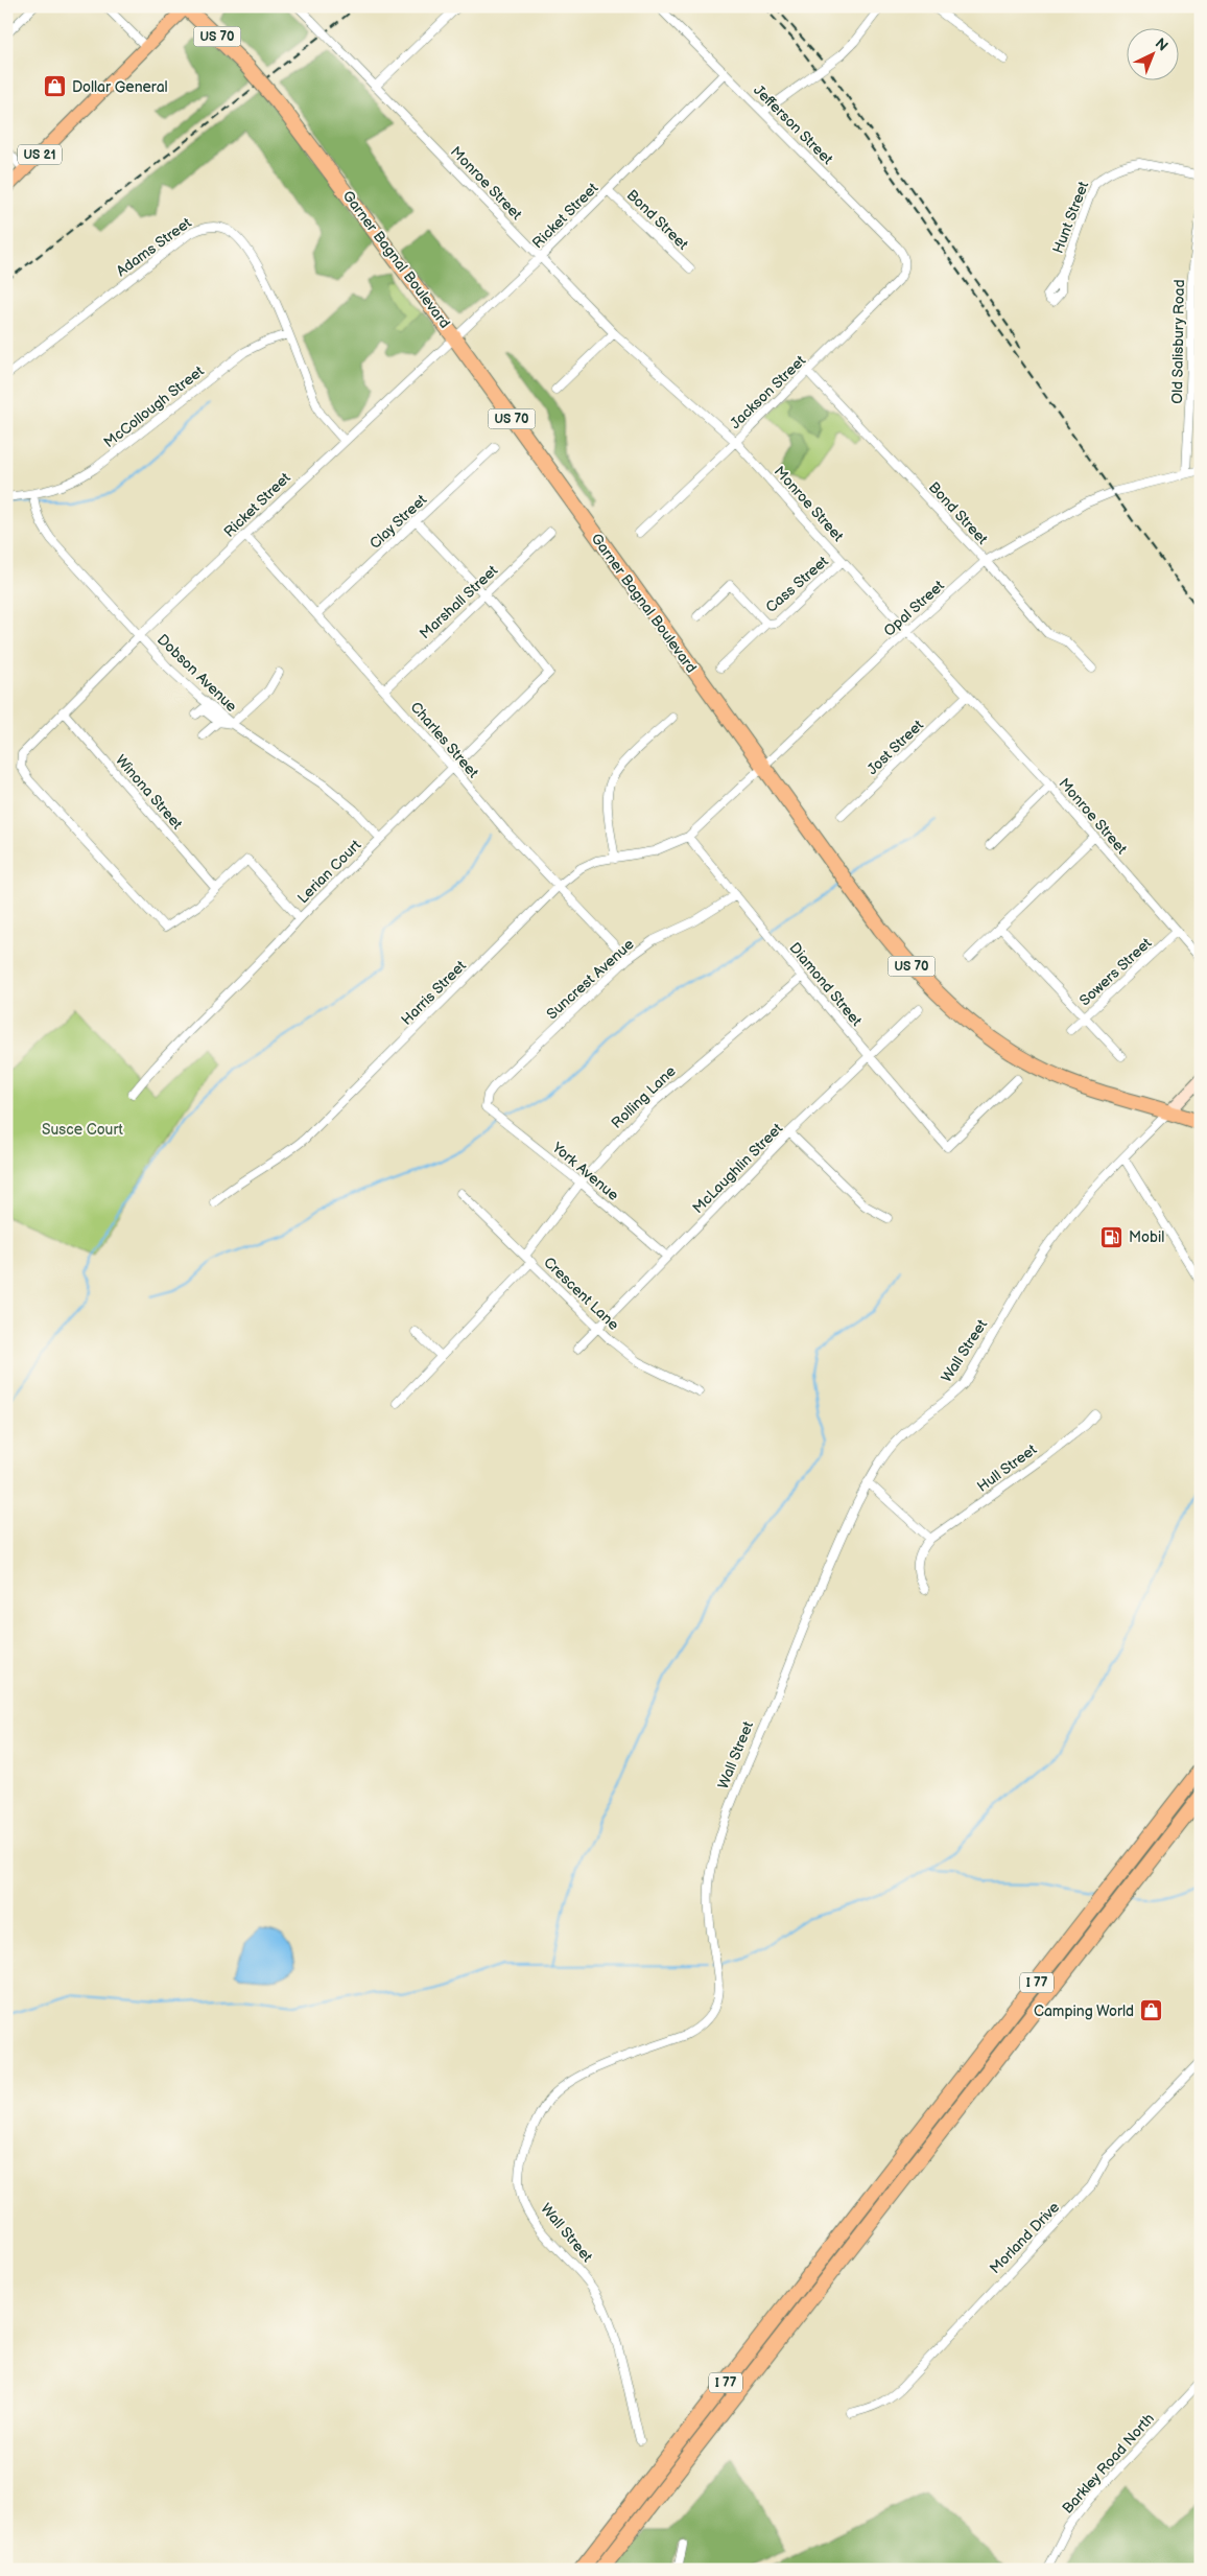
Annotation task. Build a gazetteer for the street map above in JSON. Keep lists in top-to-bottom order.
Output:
{
  "streets": {
    "highway": ["US 70", "Garner Bagnal Boulevard", "I 77"],
    "main road": ["US 21"],
    "street": [
      "Jefferson Street",
      "Monroe Street",
      "Ricket Street",
      "Hunt Street",
      "Bond Street",
      "Adams Street",
      "Old Salisbury Road",
      "Jackson Street",
      "McCollough Street",
      "Clay Street",
      "Cass Street",
      "Marshall Street",
      "Opal Street",
      "Dobson Avenue",
      "Charles Street",
      "Jost Street",
      "Winona Street",
      "Lerian Court",
      "Sowers Street",
      "Suncrest Avenue",
      "Diamond Street",
      "Harris Street",
      "Rolling Lane",
      "McLaughlin Street",
      "York Avenue",
      "Crescent Lane",
      "Wall Street",
      "Hull Street",
      "Morland Drive",
      "Barkley Road North"
    ]
  },
  "crossings": [
    ["Jefferson Street", "Ricket Street"],
    ["Jefferson Street", "Jackson Street"],
    ["US 21", "Garner Bagnal Boulevard"],
    ["Monroe Street", "Ricket Street"],
    ["Monroe Street", "Jackson Street"],
    ["Monroe Street", "Cass Street"],
    ["Monroe Street", "Opal Street"],
    ["Monroe Street", "Jost Street"],
    ["Monroe Street", "Sowers Street"],
    ["Ricket Street", "Bond Street"],
    ["Ricket Street", "Adams Street"],
    ["Ricket Street", "Garner Bagnal Boulevard"],
    ["Ricket Street", "Dobson Avenue"],
    ["Ricket Street", "Charles Street"],
    ["Ricket Street", "Winona Street"],
    ["Bond Street", "Jackson Street"],
    ["Bond Street", "Opal Street"],
    ["Adams Street", "McCollough Street"],
    ["Garner Bagnal Boulevard", "Opal Street"],
    ["Garner Bagnal Boulevard", "Wall Street"],
    ["Old Salisbury Road", "Opal Street"],
    ["McCollough Street", "Dobson Avenue"],
    ["Clay Street", "Charles Street"],
    ["Marshall Street", "Charles Street"],
    ["Marshall Street", "Lerian Court"],
    ["Opal Street", "Diamond Street"],
    ["Opal Street", "Harris Street"],
    ["Dobson Avenue", "Lerian Court"],
    ["Charles Street", "Lerian Court"],
    ["Charles Street", "Suncrest Avenue"],
    ["Charles Street", "Harris Street"],
    ["Suncrest Avenue", "Diamond Street"],
    ["Suncrest Avenue", "York Avenue"],
    ["Diamond Street", "Harris Street"],
    ["Diamond Street", "Rolling Lane"],
    ["Diamond Street", "McLaughlin Street"],
    ["Rolling Lane", "York Avenue"],
    ["Rolling Lane", "Crescent Lane"],
    ["McLaughlin Street", "York Avenue"],
    ["McLaughlin Street", "Crescent Lane"]
  ],
  "parks": ["Susce Court"],
  "places": {
    "shop": ["Dollar General", "Camping World"],
    "fuel station": ["Mobil"]
  },
  "north": "top right"
}
